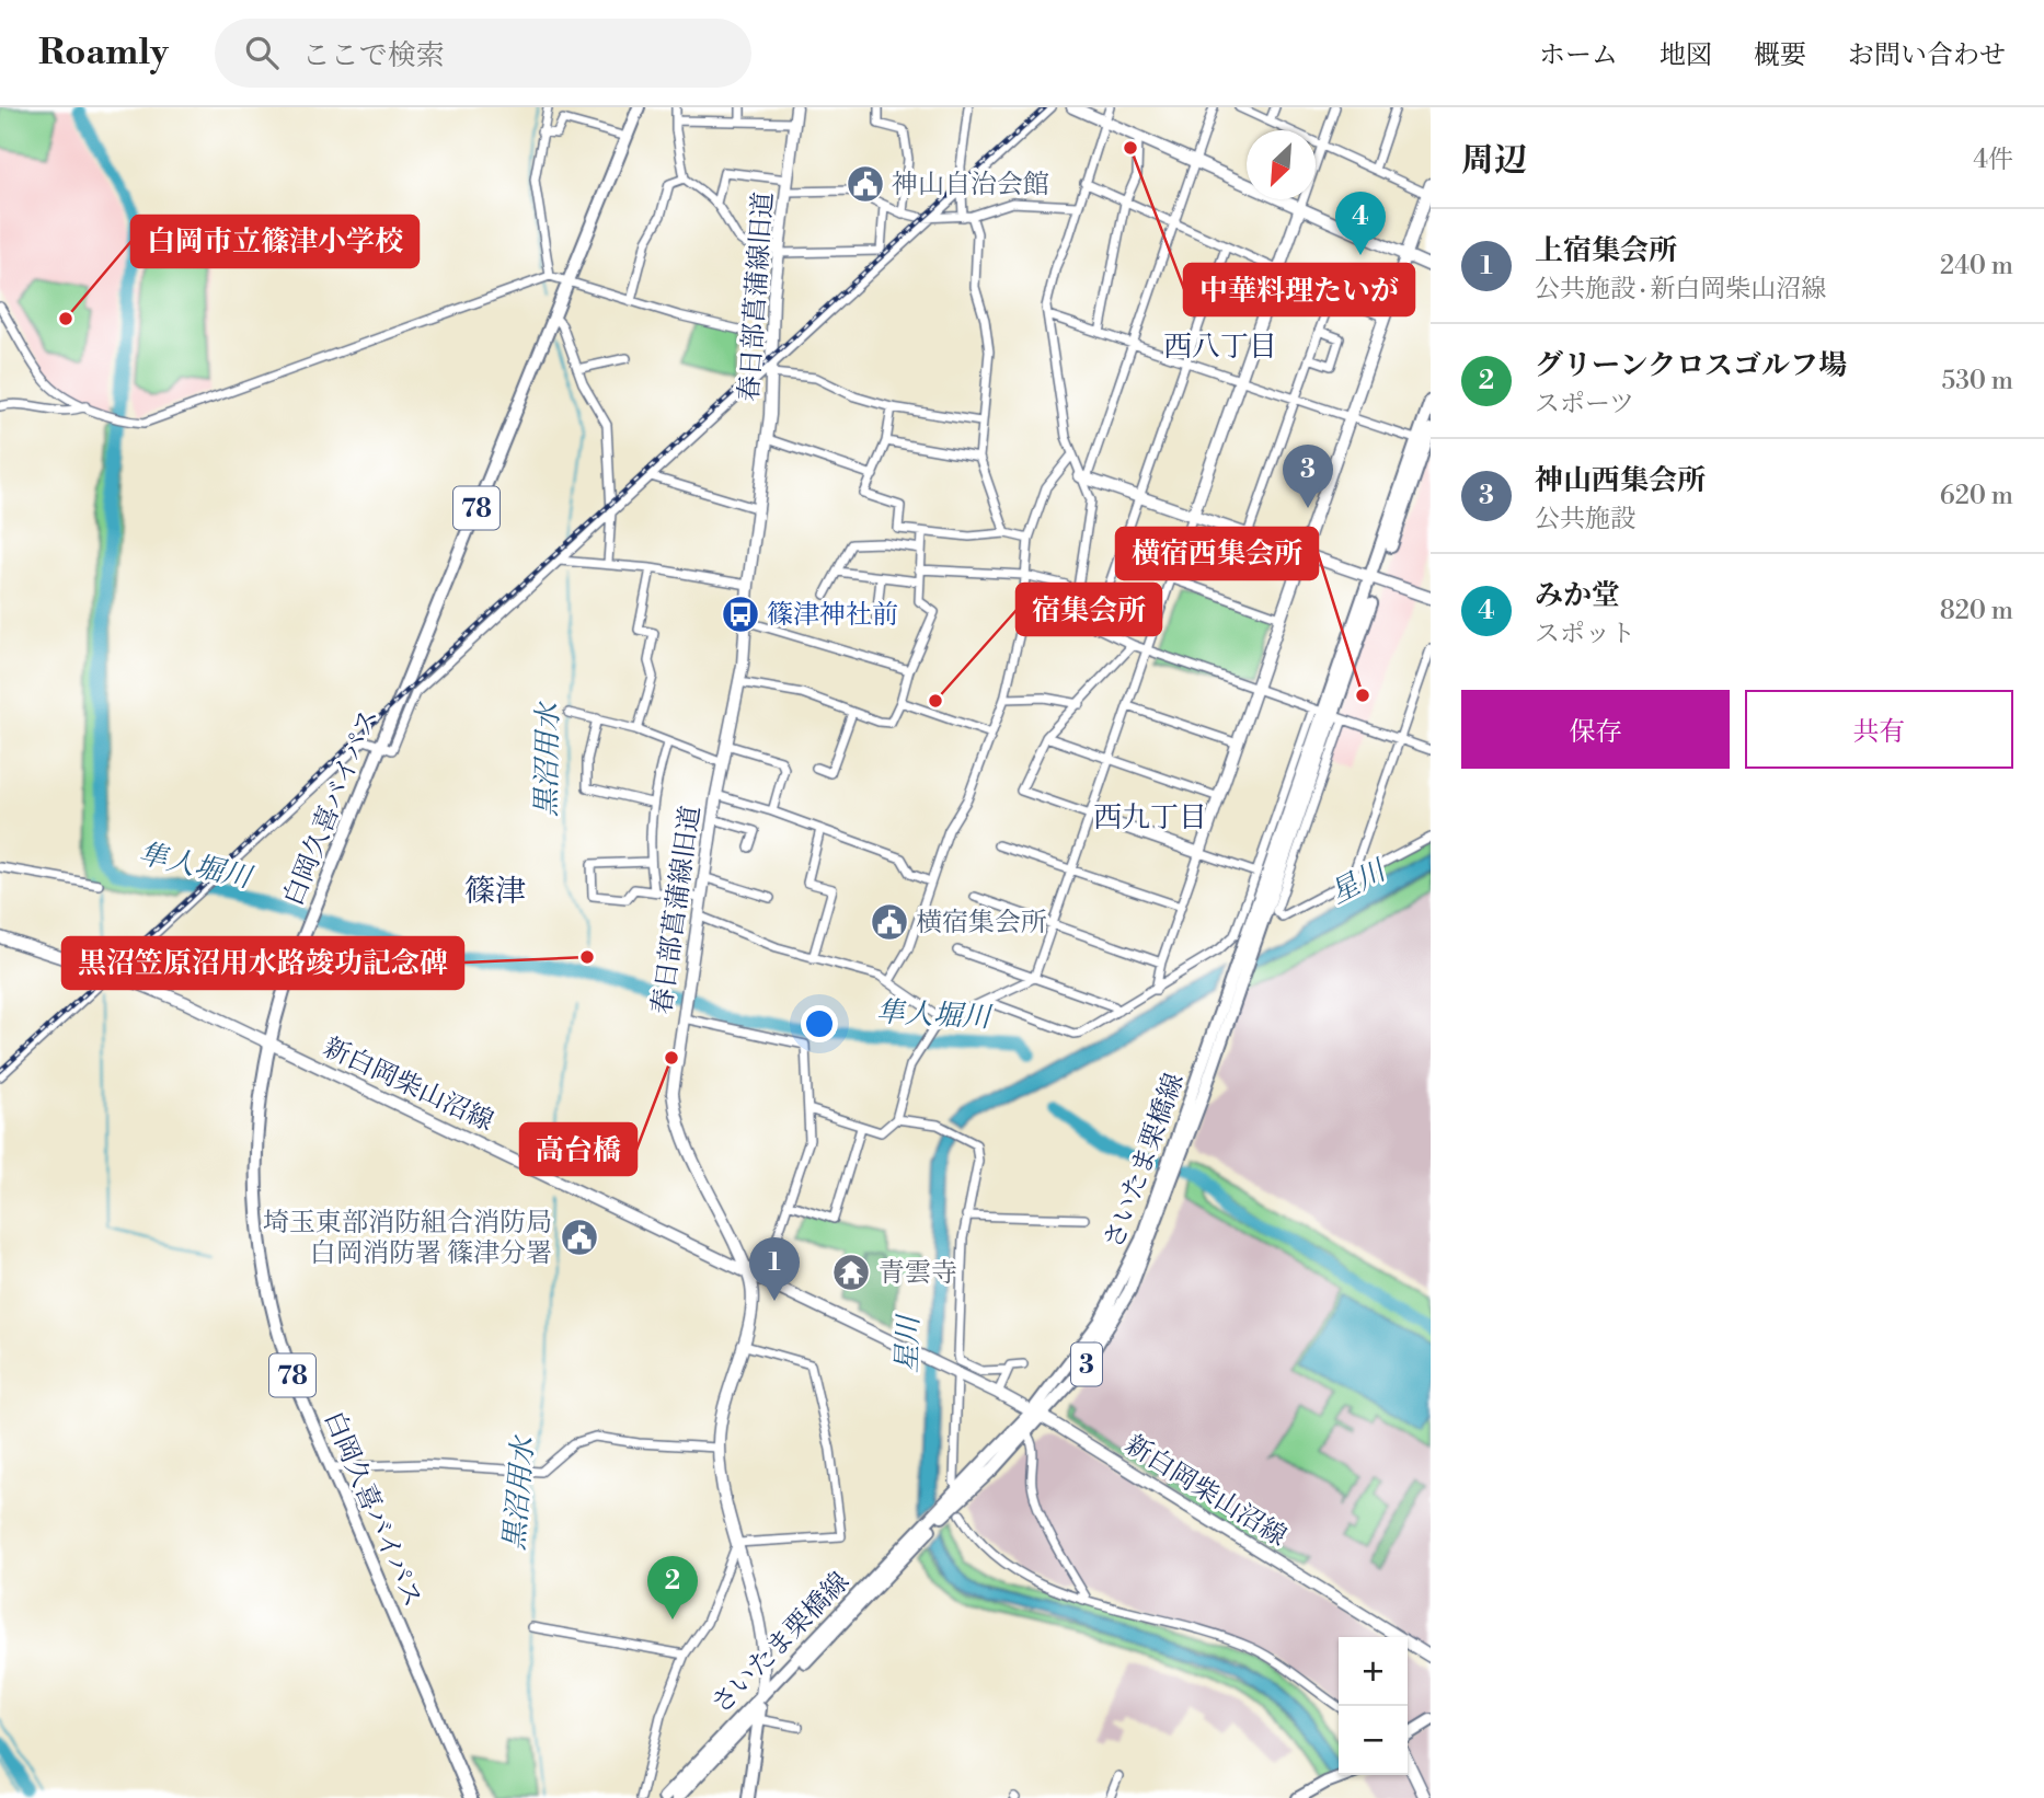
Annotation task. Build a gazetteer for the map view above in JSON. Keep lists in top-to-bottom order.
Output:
{
  "streets": {
    "main road": [
      "78",
      "白岡久喜バイパス",
      "さいたま栗橋線",
      "3"
    ],
    "street": ["春日部菖蒲線旧道", "新白岡柴山沼線"]
  },
  "crossings": [
    ["春日部菖蒲線旧道", "新白岡柴山沼線"],
    ["春日部菖蒲線旧道", "さいたま栗橋線"],
    ["白岡久喜バイパス", "新白岡柴山沼線"],
    ["新白岡柴山沼線", "さいたま栗橋線"]
  ],
  "districts": ["西八丁目", "西九丁目", "篠津"],
  "water": ["黒沼用水", "隼人堀川", "星川"],
  "places": {
    "other": [
      "中華料理たいが",
      "白岡市立篠津小学校",
      "横宿西集会所",
      "宿集会所",
      "黒沼笠原沼用水路竣功記念碑",
      "高台橋"
    ],
    "public building": ["神山自治会館", "横宿集会所", "埼玉東部消防組合消防局 白岡消防署 篠津分署"],
    "bus stop": ["篠津神社前"],
    "temple": ["青雲寺"]
  },
  "north": "bottom left",
  "page": {
    "header": "Roamly",
    "search": "ここで検索",
    "nav": [
      "ホーム",
      "地図",
      "概要",
      "お問い合わせ"
    ],
    "heading": ["周辺", "4件"],
    "pins": [
      "4",
      "3",
      "1",
      "2"
    ],
    "list": [
      {
        "mark": "1",
        "name": "上宿集会所",
        "note": "公共施設 · 新白岡柴山沼線",
        "value": "240 m"
      },
      {
        "mark": "2",
        "name": "グリーンクロスゴルフ場",
        "note": "スポーツ",
        "value": "530 m"
      },
      {
        "mark": "3",
        "name": "神山西集会所",
        "note": "公共施設",
        "value": "620 m"
      },
      {
        "mark": "4",
        "name": "みか堂",
        "note": "スポット",
        "value": "820 m"
      }
    ],
    "buttons": ["保存", "共有"],
    "map_buttons": ["+", "−"]
  }
}
